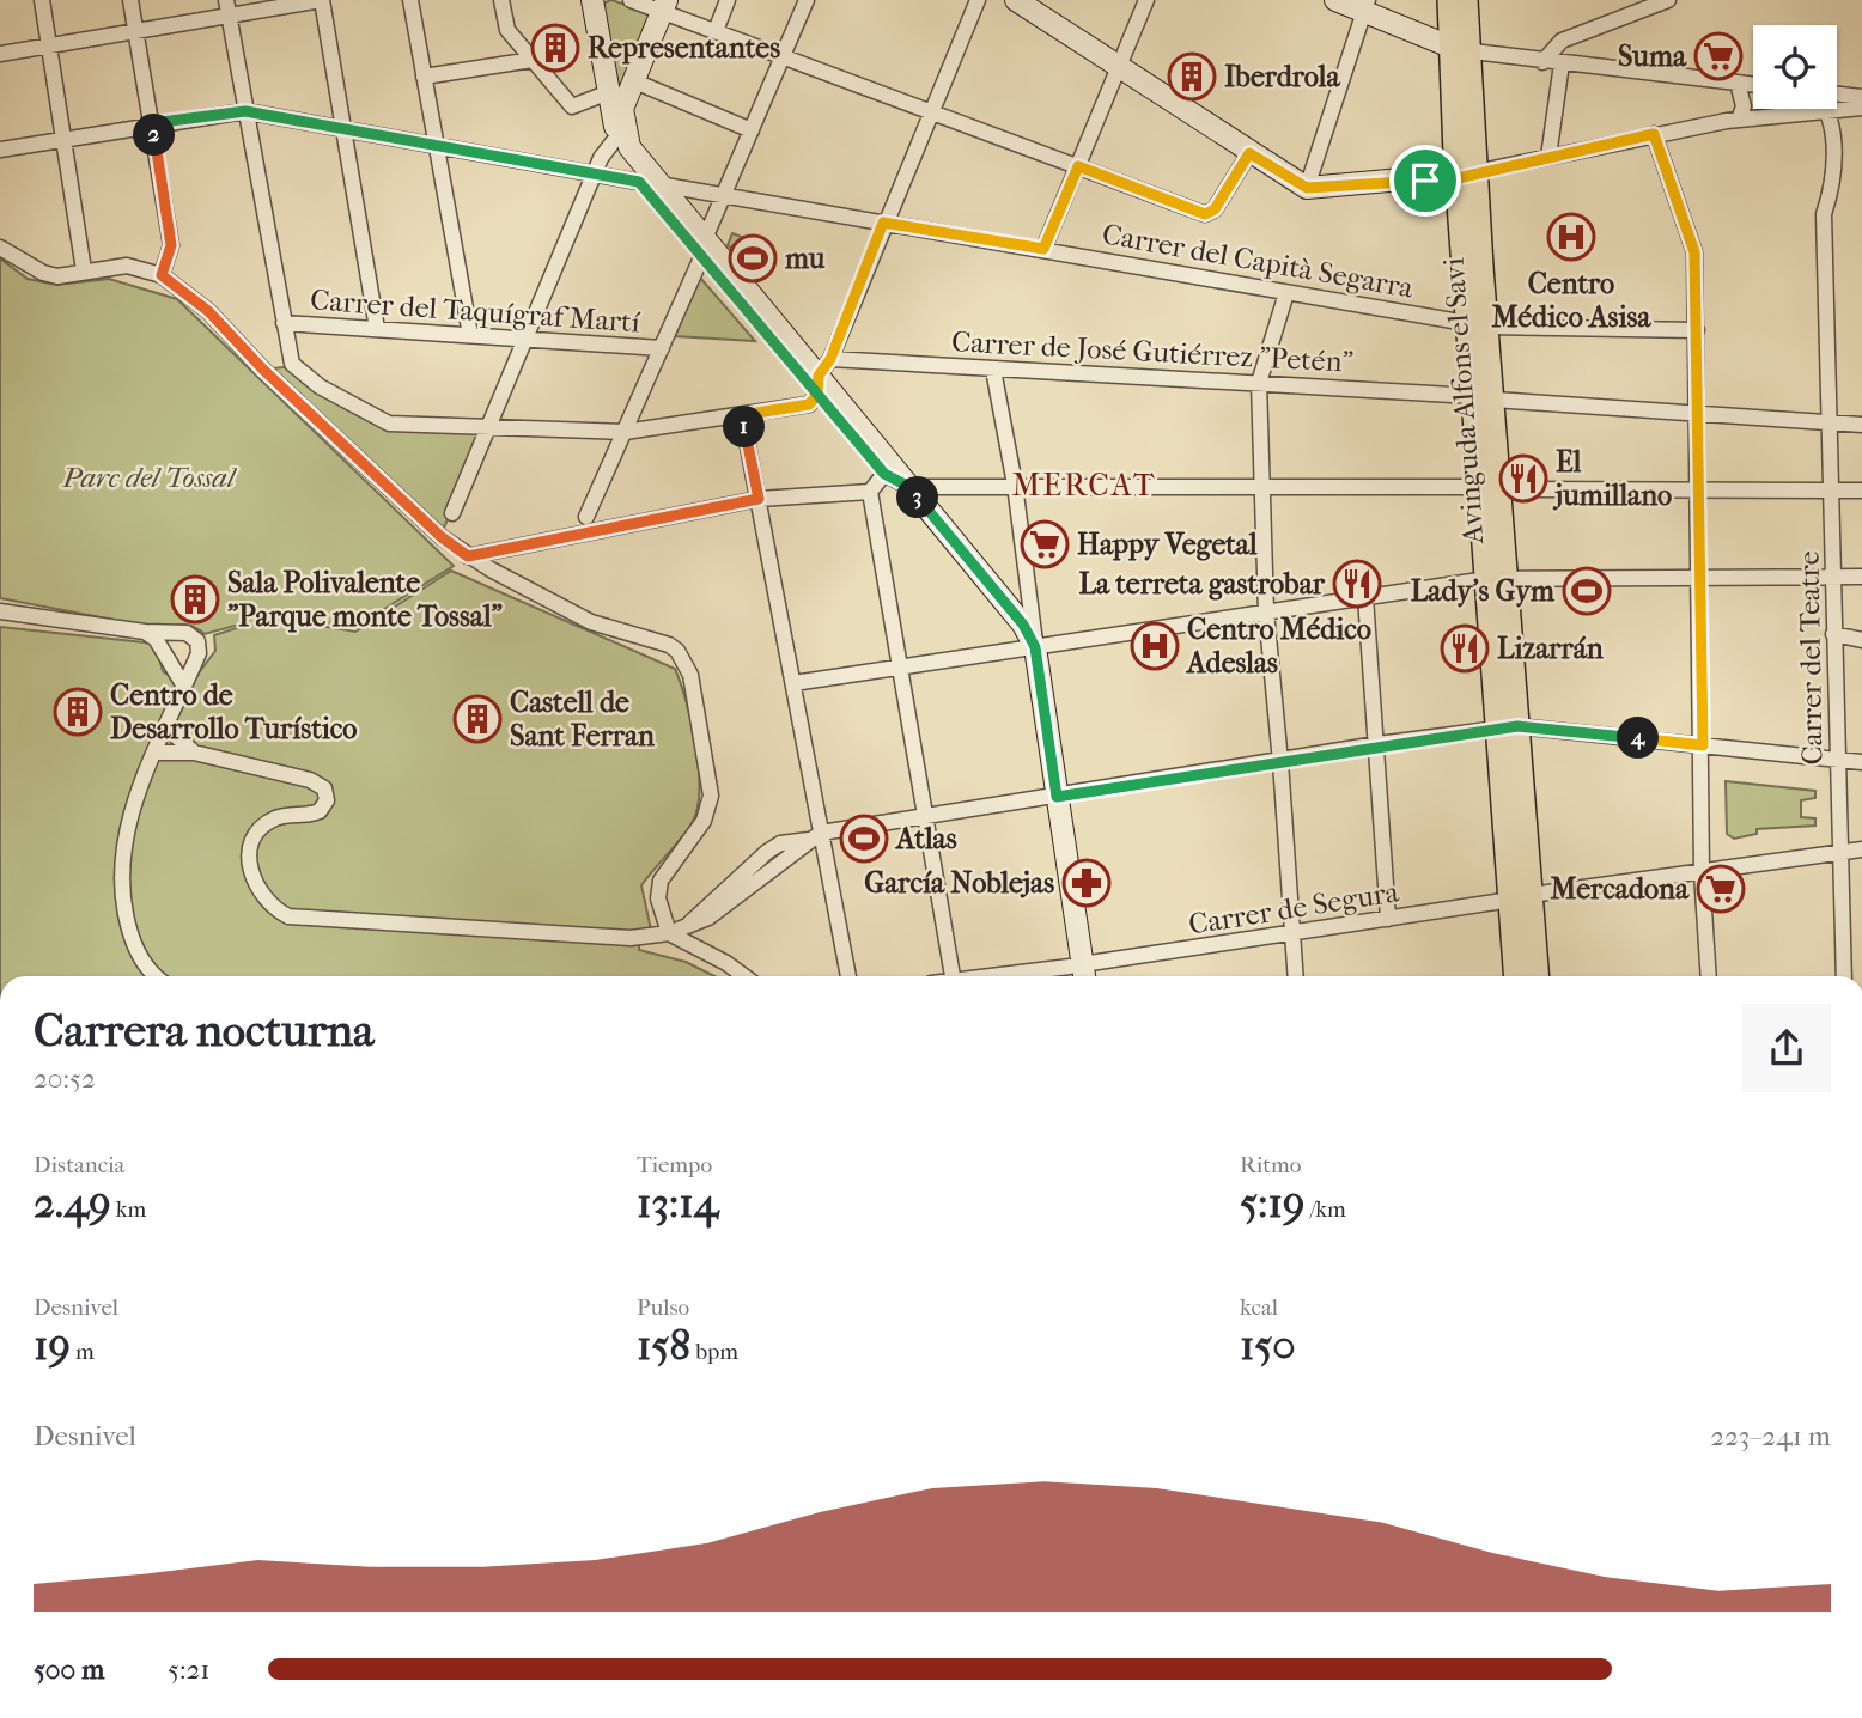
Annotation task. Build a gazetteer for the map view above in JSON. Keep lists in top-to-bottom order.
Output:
{
  "streets": {
    "main road": ["Avinguda Alfons el Savi"],
    "street": [
      "Carrer del Capità Segarra",
      "Carrer del Taquígraf Martí",
      "Carrer de José Gutiérrez \"Petén\"",
      "Carrer del Teatre",
      "Carrer de Segura"
    ]
  },
  "crossings": [
    ["Carrer del Capità Segarra", "Avinguda Alfons el Savi"],
    ["Carrer de José Gutiérrez \"Petén\"", "Avinguda Alfons el Savi"],
    ["Carrer de José Gutiérrez \"Petén\"", "Carrer del Teatre"],
    ["Avinguda Alfons el Savi", "Carrer de Segura"],
    ["Carrer del Teatre", "Carrer de Segura"]
  ],
  "districts": ["MERCAT"],
  "parks": ["Parc del Tossal"],
  "places": {
    "building": [
      "Representantes",
      "Iberdrola",
      "Sala Polivalente \"Parque monte Tossal\"",
      "Centro de Desarrollo Turístico",
      "Castell de Sant Ferran"
    ],
    "supermarket": ["Suma", "Happy Vegetal", "Mercadona"],
    "hospital": ["Centro Médico Asisa", "Centro Médico Adeslas"],
    "sports": ["mu", "Lady's Gym", "Atlas"],
    "restaurant": ["El jumillano", "La terreta gastrobar", "Lizarrán"],
    "pharmacy": ["García Noblejas"]
  },
  "page": {
    "pins": [
      "2",
      "1",
      "3",
      "4"
    ],
    "heading": ["Carrera nocturna", "20:52"],
    "stats": [
      ["Distancia", "2.49 km"],
      ["Tiempo", "13:14"],
      ["Ritmo", "5:19 /km"],
      ["Desnivel", "19 m"],
      ["Pulso", "158 bpm"],
      ["kcal", "150"]
    ],
    "chart": ["Desnivel", "223–241 m"],
    "list": [
      {
        "name": "500 m",
        "note": "5:21"
      }
    ]
  }
}
